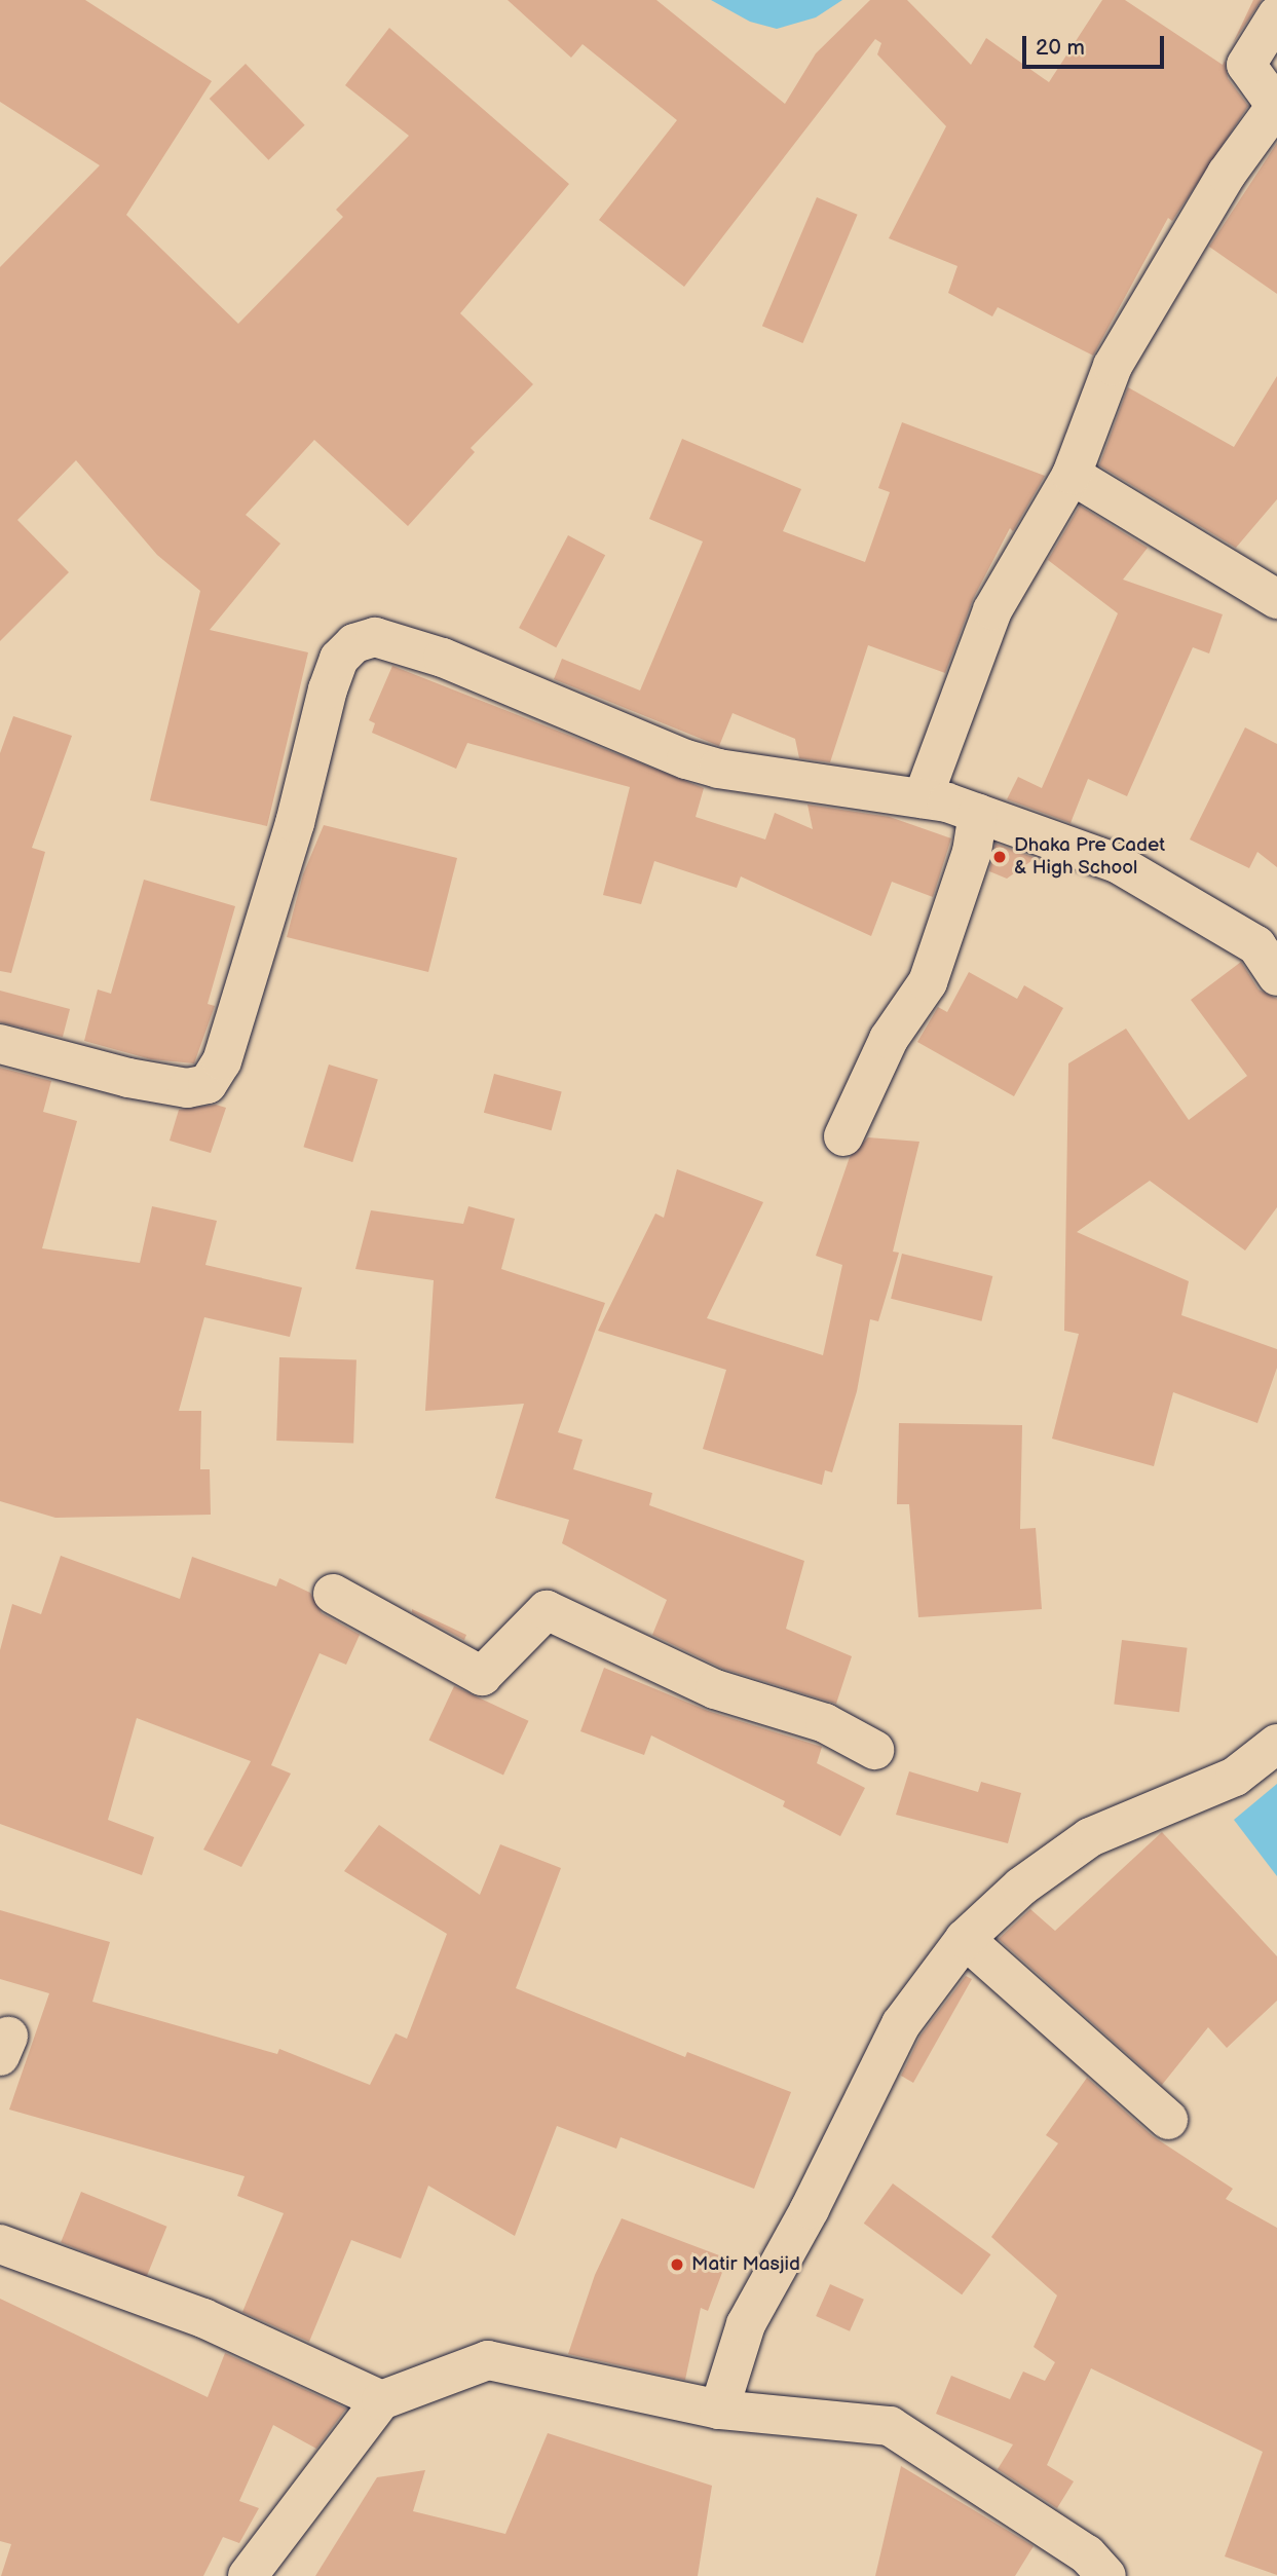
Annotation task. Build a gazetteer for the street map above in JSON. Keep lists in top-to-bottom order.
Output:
{
  "places": ["Dhaka Pre Cadet & High School", "Matir Masjid"],
  "scale_bar": "20 m"
}
